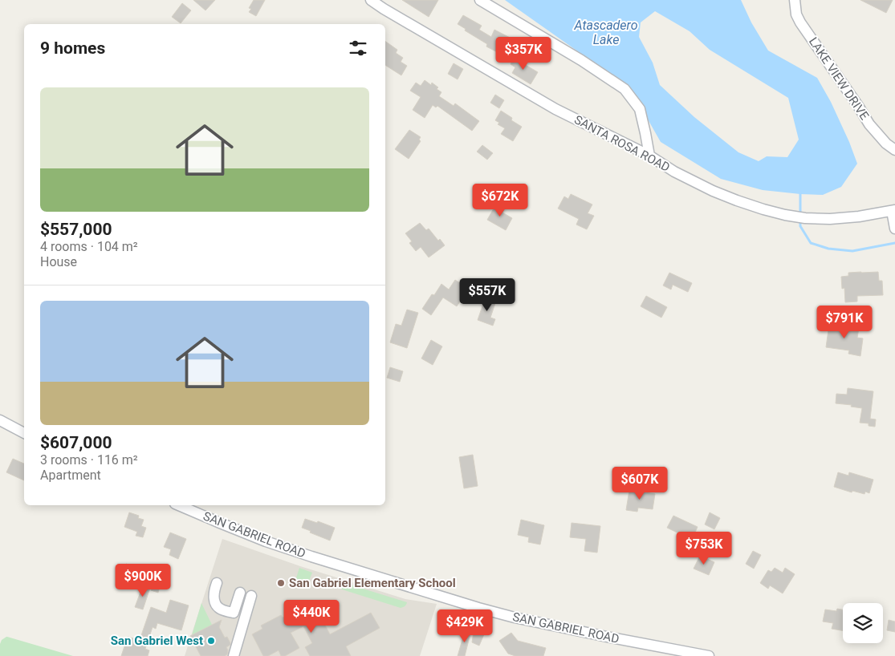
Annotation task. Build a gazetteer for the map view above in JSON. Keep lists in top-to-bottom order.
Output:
{
  "streets": {
    "street": ["LAKE VIEW DRIVE", "SANTA ROSA ROAD", "SAN GABRIEL ROAD"]
  },
  "water": ["Atascadero Lake"],
  "places": ["San Gabriel Elementary School", "San Gabriel West"],
  "page": {
    "heading": "9 homes",
    "price": [
      "$357K",
      "$672K",
      "$557K",
      "$791K",
      "$607K",
      "$753K",
      "$900K",
      "$440K",
      "$429K"
    ],
    "list": [
      {
        "name": "$557,000",
        "note": "4 rooms · 104 m² · House"
      },
      {
        "name": "$607,000",
        "note": "3 rooms · 116 m² · Apartment"
      }
    ]
  }
}
